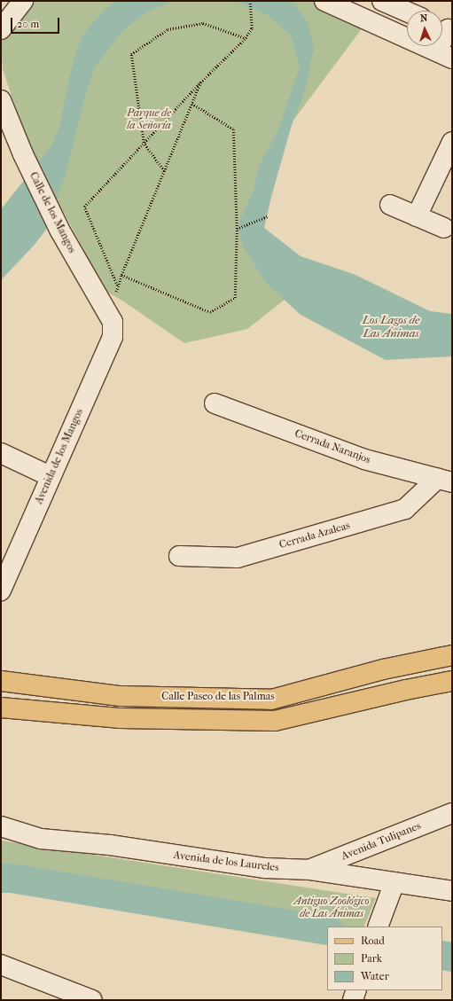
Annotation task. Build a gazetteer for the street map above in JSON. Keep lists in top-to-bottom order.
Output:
{
  "streets": {
    "main road": ["Calle Paseo de las Palmas"],
    "street": [
      "Calle de los Mangos",
      "Cerrada Naranjos",
      "Avenida de los Mangos",
      "Cerrada Azaleas",
      "Avenida Tulipanes",
      "Avenida de los Laureles"
    ]
  },
  "crossings": [
    ["Calle de los Mangos", "Avenida de los Mangos"],
    ["Cerrada Naranjos", "Cerrada Azaleas"],
    ["Avenida Tulipanes", "Avenida de los Laureles"]
  ],
  "water": ["Los Lagos de Las Ánimas"],
  "parks": ["Parque de la Señoría", "Antiguo Zoológico de Las Ánimas"],
  "legend": ["Road", "Park", "Water"],
  "scale_bar": "20 m",
  "north": "top"
}
